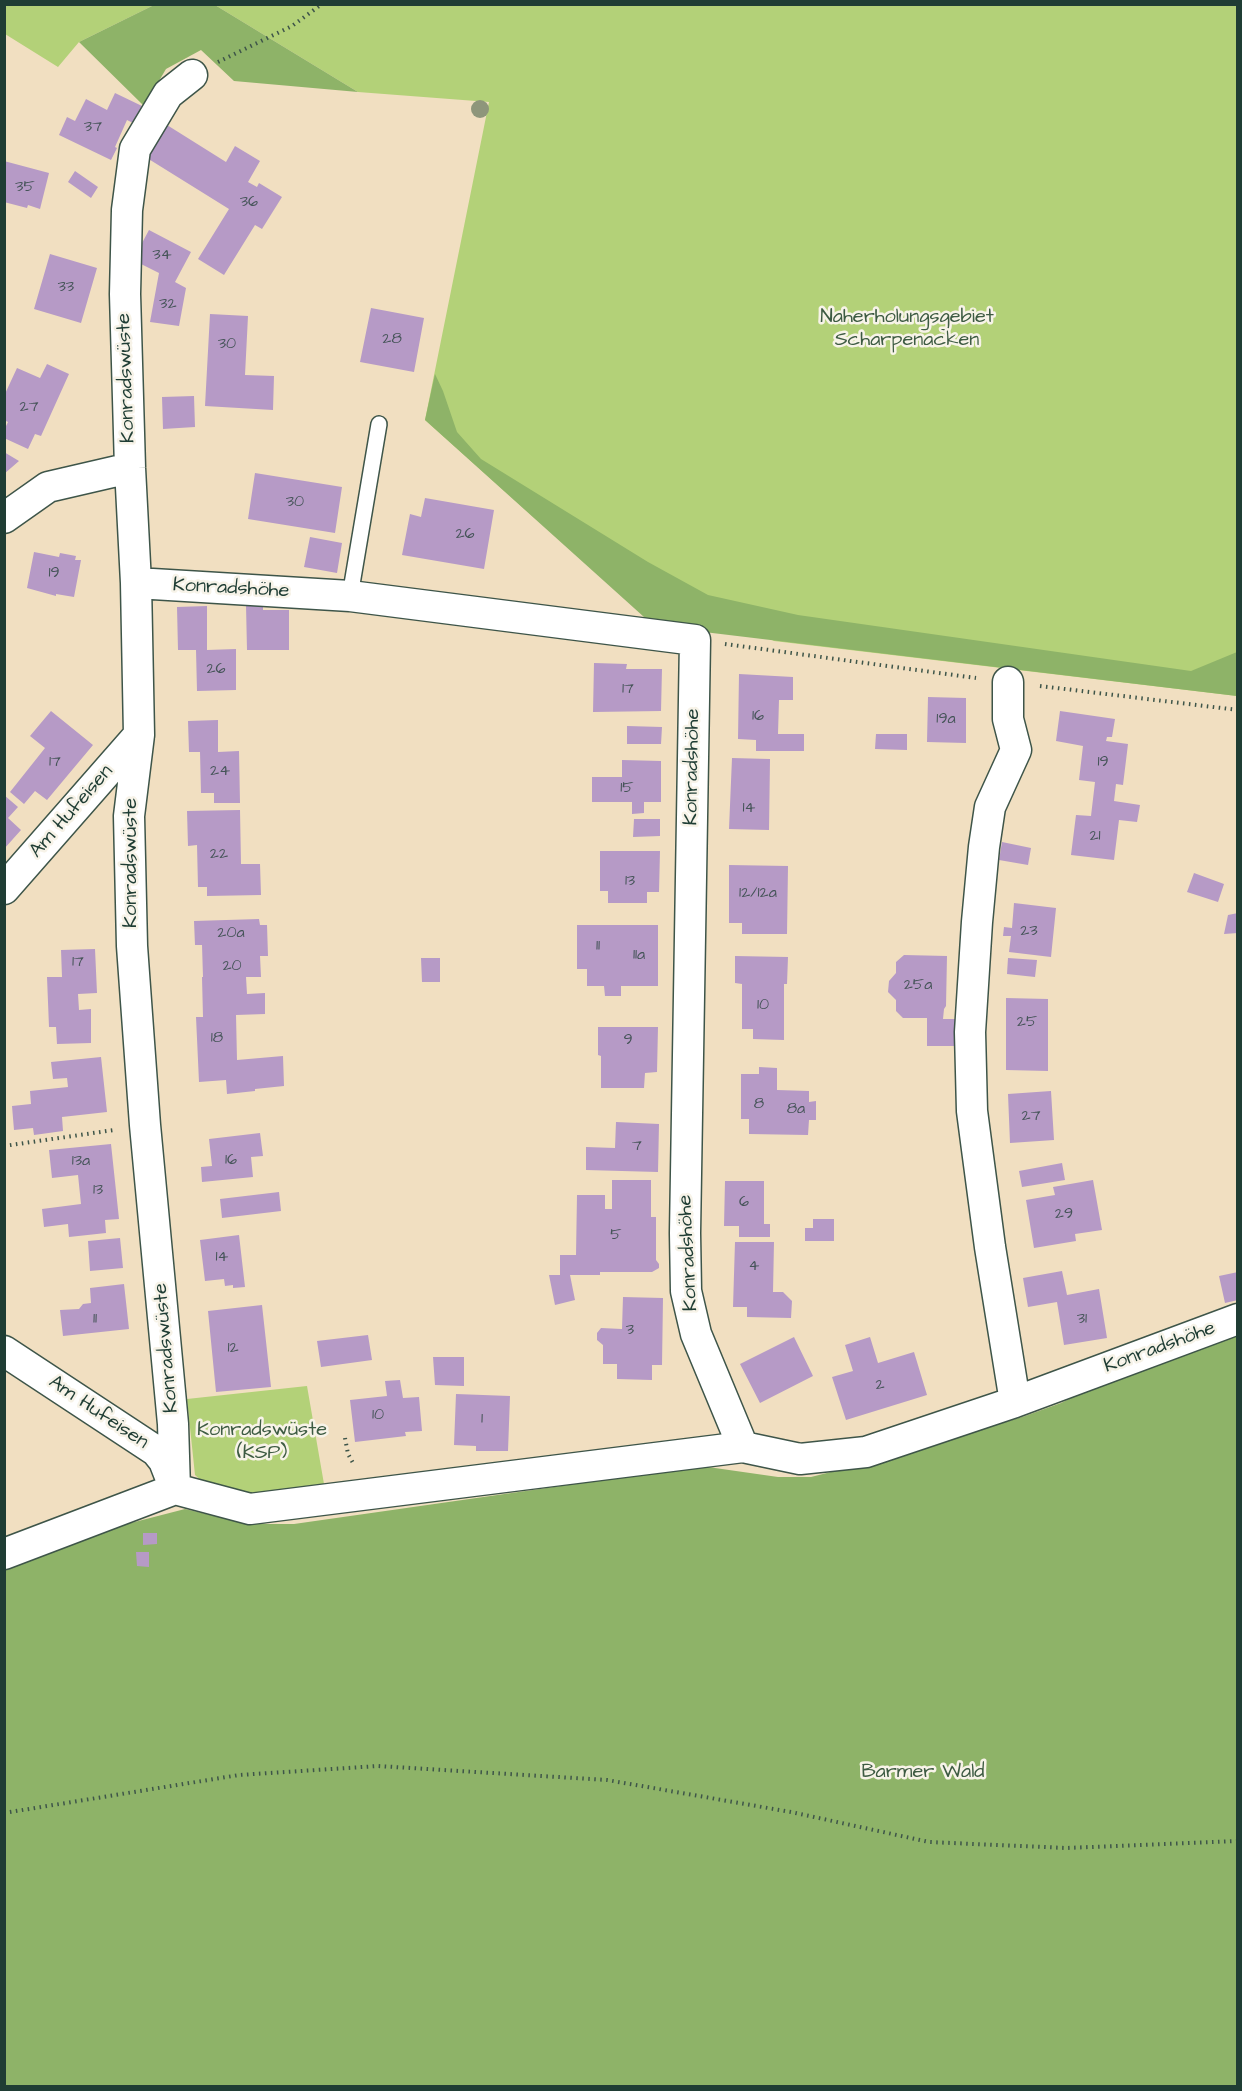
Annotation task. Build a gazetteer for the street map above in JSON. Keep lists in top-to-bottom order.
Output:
{
  "streets": {
    "street": ["Konradswüste", "Konradshöhe", "Am Hufeisen"]
  },
  "crossings": [
    ["Konradswüste", "Konradshöhe"],
    ["Konradswüste", "Am Hufeisen"],
    ["Konradshöhe", "Am Hufeisen"]
  ],
  "parks": ["Naherholungsgebiet Scharpenacken", "Konradswüste (KSP)", "Barmer Wald"],
  "house_numbers": [
    "37",
    "35",
    "36",
    "34",
    "33",
    "32",
    "28",
    "30",
    "27",
    "30",
    "26",
    "19",
    "26",
    "17",
    "16",
    "19a",
    "17",
    "19",
    "24",
    "15",
    "14",
    "21",
    "22",
    "13",
    "12/12a",
    "23",
    "20a",
    "11",
    "11a",
    "17",
    "20",
    "25a",
    "10",
    "25",
    "18",
    "9",
    "8",
    "8a",
    "27",
    "7",
    "16",
    "13a",
    "13",
    "6",
    "29",
    "5",
    "14",
    "4",
    "11",
    "31",
    "3",
    "12",
    "2",
    "10",
    "1"
  ]
}
